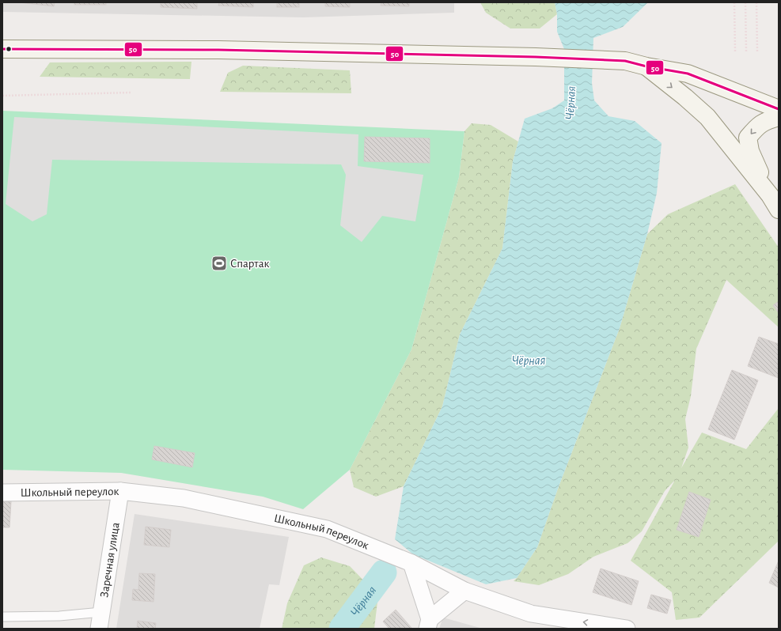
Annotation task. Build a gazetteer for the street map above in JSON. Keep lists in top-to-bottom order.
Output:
{
  "streets": {
    "street": ["Школьный переулок", "Заречная улица"]
  },
  "crossings": [
    ["Школьный переулок", "Заречная улица"]
  ],
  "water": ["Чёрная"],
  "places": {
    "sports": ["Спартак"]
  },
  "lines": ["transit line 50"]
}
